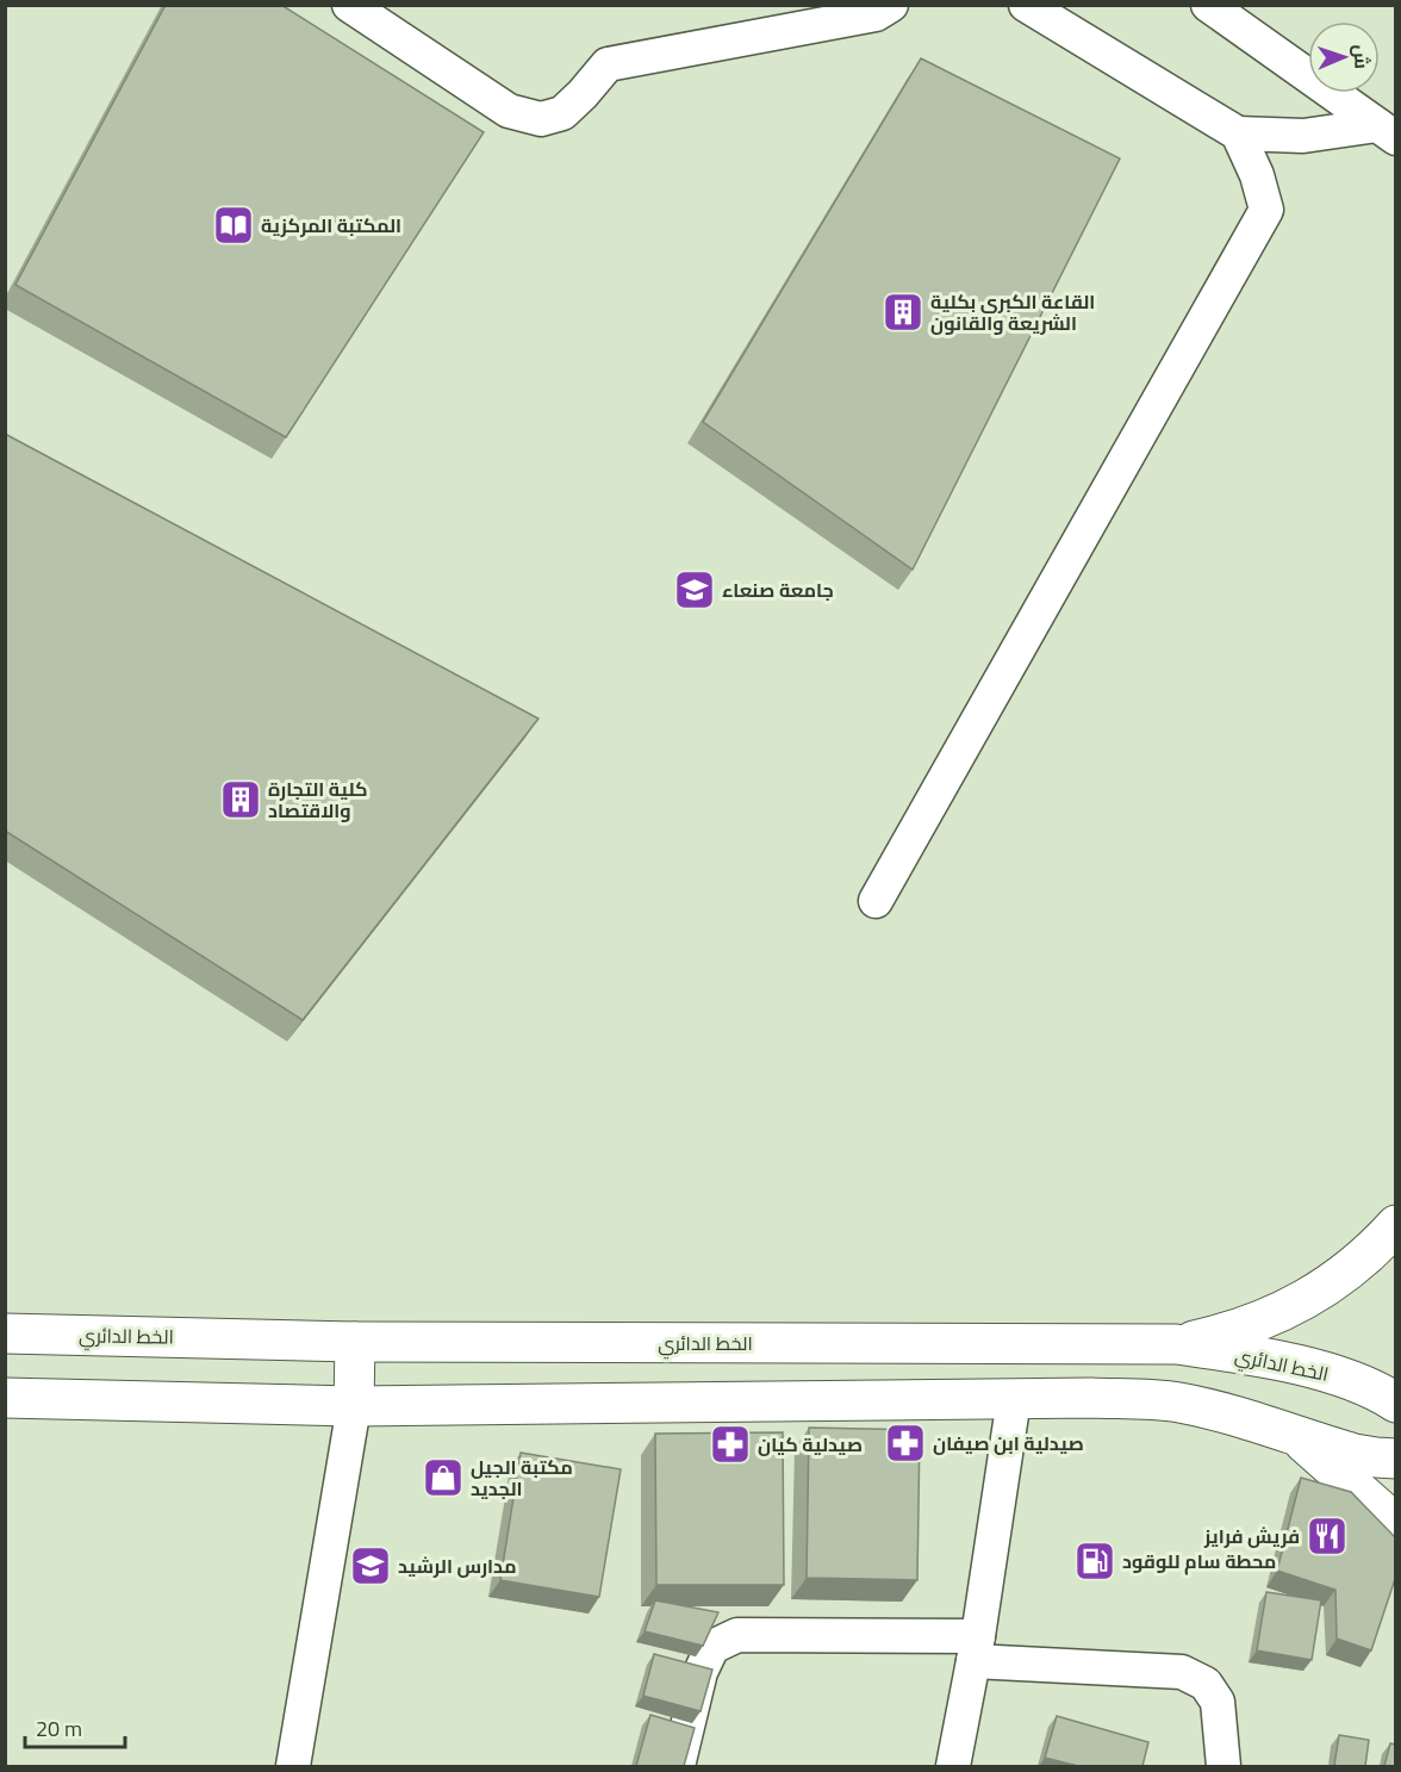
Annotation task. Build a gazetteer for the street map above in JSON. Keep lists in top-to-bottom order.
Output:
{
  "streets": {
    "main road": ["الخط الدائري"]
  },
  "places": {
    "library": ["المكتبة المركزية"],
    "building": ["القاعة الكبرى بكلية الشريعة والقانون", "كلية التجارة والاقتصاد"],
    "school or university": ["جامعة صنعاء", "مدارس الرشيد"],
    "pharmacy": ["صيدلية ابن صيفان", "صيدلية كيان"],
    "shop": ["مكتبة الجيل الجديد"],
    "restaurant": ["فريش فرايز"],
    "fuel station": ["محطة سام للوقود"]
  },
  "scale_bar": "20 m",
  "north": "right"
}
